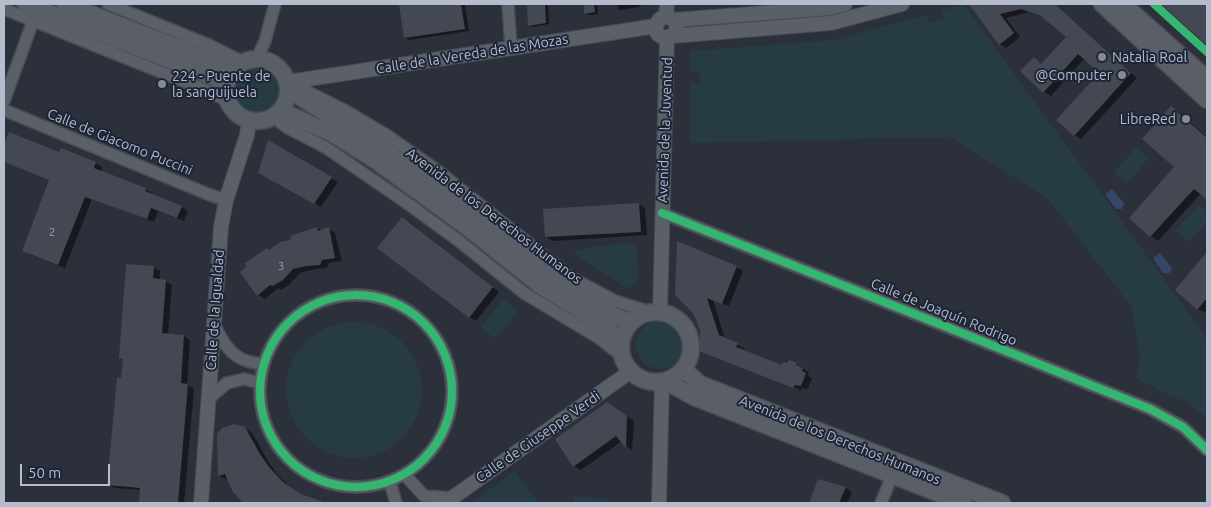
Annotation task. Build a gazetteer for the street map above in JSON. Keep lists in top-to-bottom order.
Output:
{
  "streets": {
    "main road": ["Avenida de los Derechos Humanos"],
    "street": [
      "Calle de la Vereda de las Mozas",
      "Avenida de la Juventud",
      "Calle de Giacomo Puccini",
      "Calle de la Igualdad",
      "Calle de Joaquín Rodrigo",
      "Calle de Giuseppe Verdi"
    ]
  },
  "crossings": [
    ["Calle de la Vereda de las Mozas", "Avenida de la Juventud"],
    ["Calle de la Vereda de las Mozas", "Avenida de los Derechos Humanos"],
    ["Calle de la Vereda de las Mozas", "Calle de la Igualdad"],
    ["Avenida de la Juventud", "Avenida de los Derechos Humanos"],
    ["Avenida de la Juventud", "Calle de Joaquín Rodrigo"],
    ["Avenida de la Juventud", "Calle de Giuseppe Verdi"],
    ["Calle de Giacomo Puccini", "Calle de la Igualdad"],
    ["Avenida de los Derechos Humanos", "Calle de la Igualdad"],
    ["Avenida de los Derechos Humanos", "Calle de Giuseppe Verdi"]
  ],
  "places": [
    "Natalia Roal",
    "@Computer",
    "224 - Puente de la sanguijuela",
    "LibreRed"
  ],
  "house_numbers": ["2", "3"],
  "scale_bar": "50 m"
}
